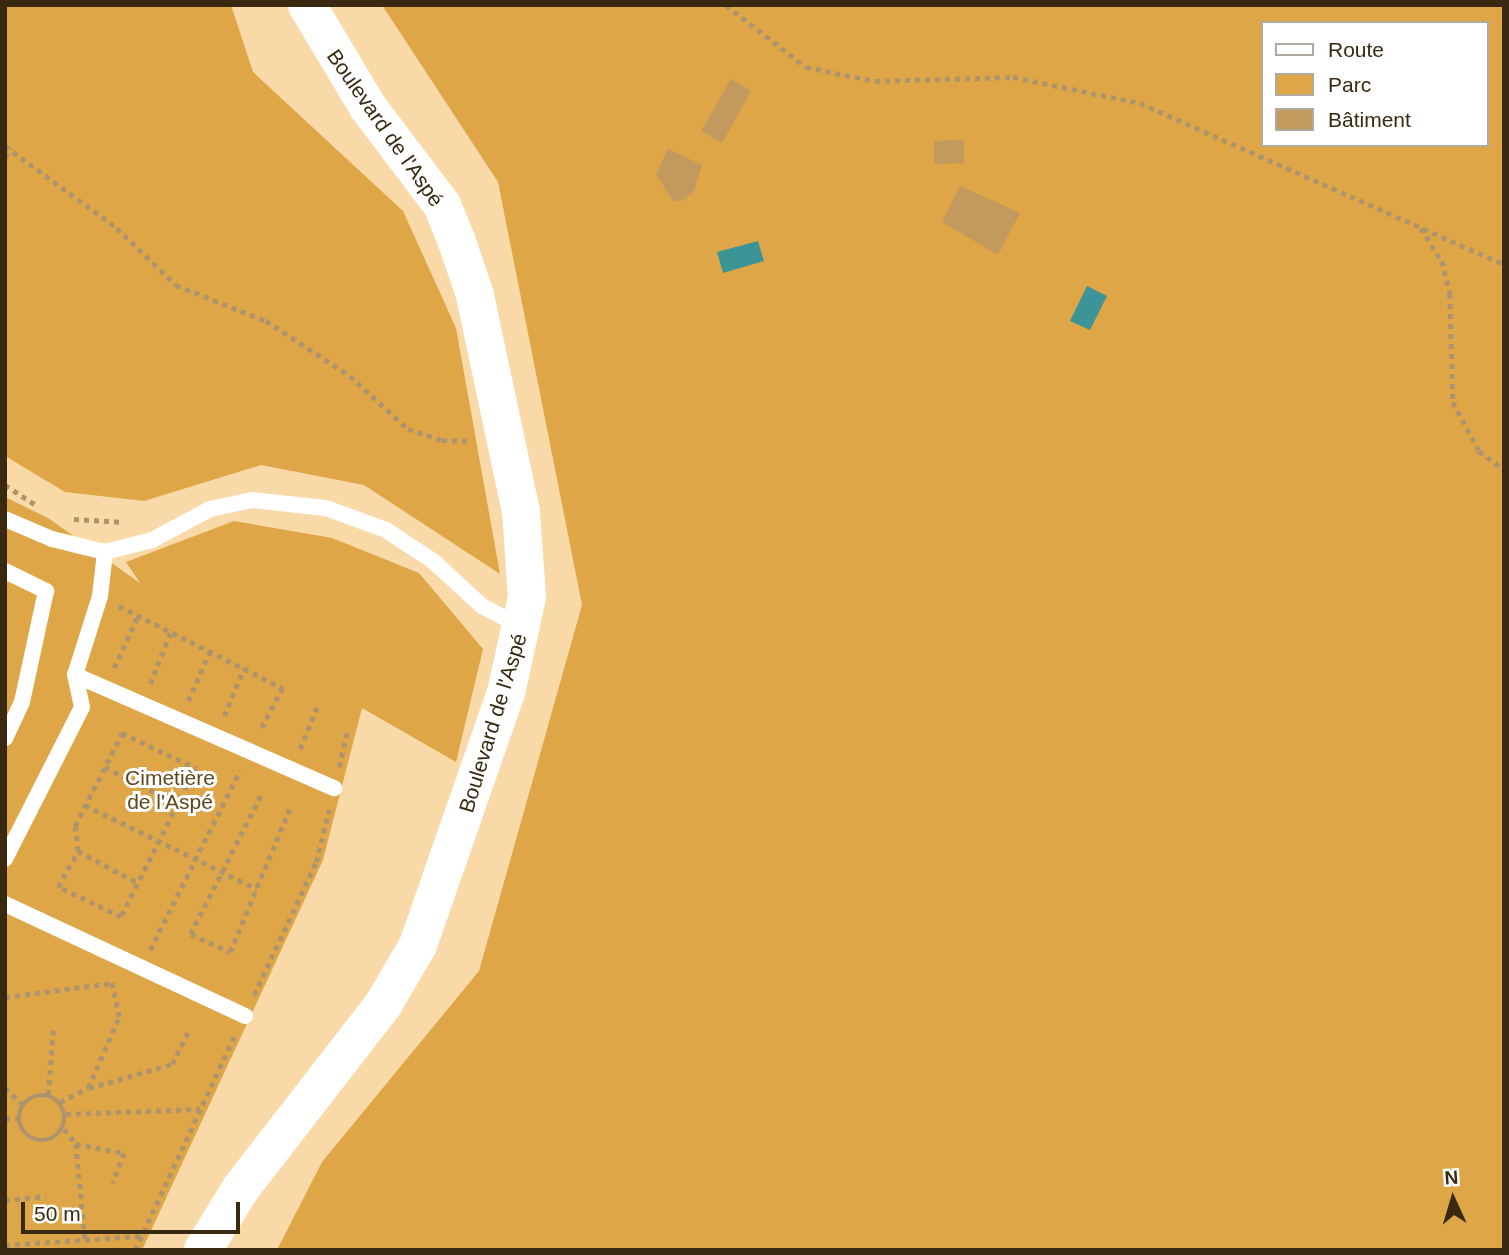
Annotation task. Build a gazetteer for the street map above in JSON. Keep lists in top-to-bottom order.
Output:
{
  "streets": {
    "main road": ["Boulevard de l'Aspé"]
  },
  "parks": ["Cimetière de l'Aspé"],
  "legend": ["Route", "Parc", "Bâtiment"],
  "scale_bar": "50 m",
  "north": "top"
}
